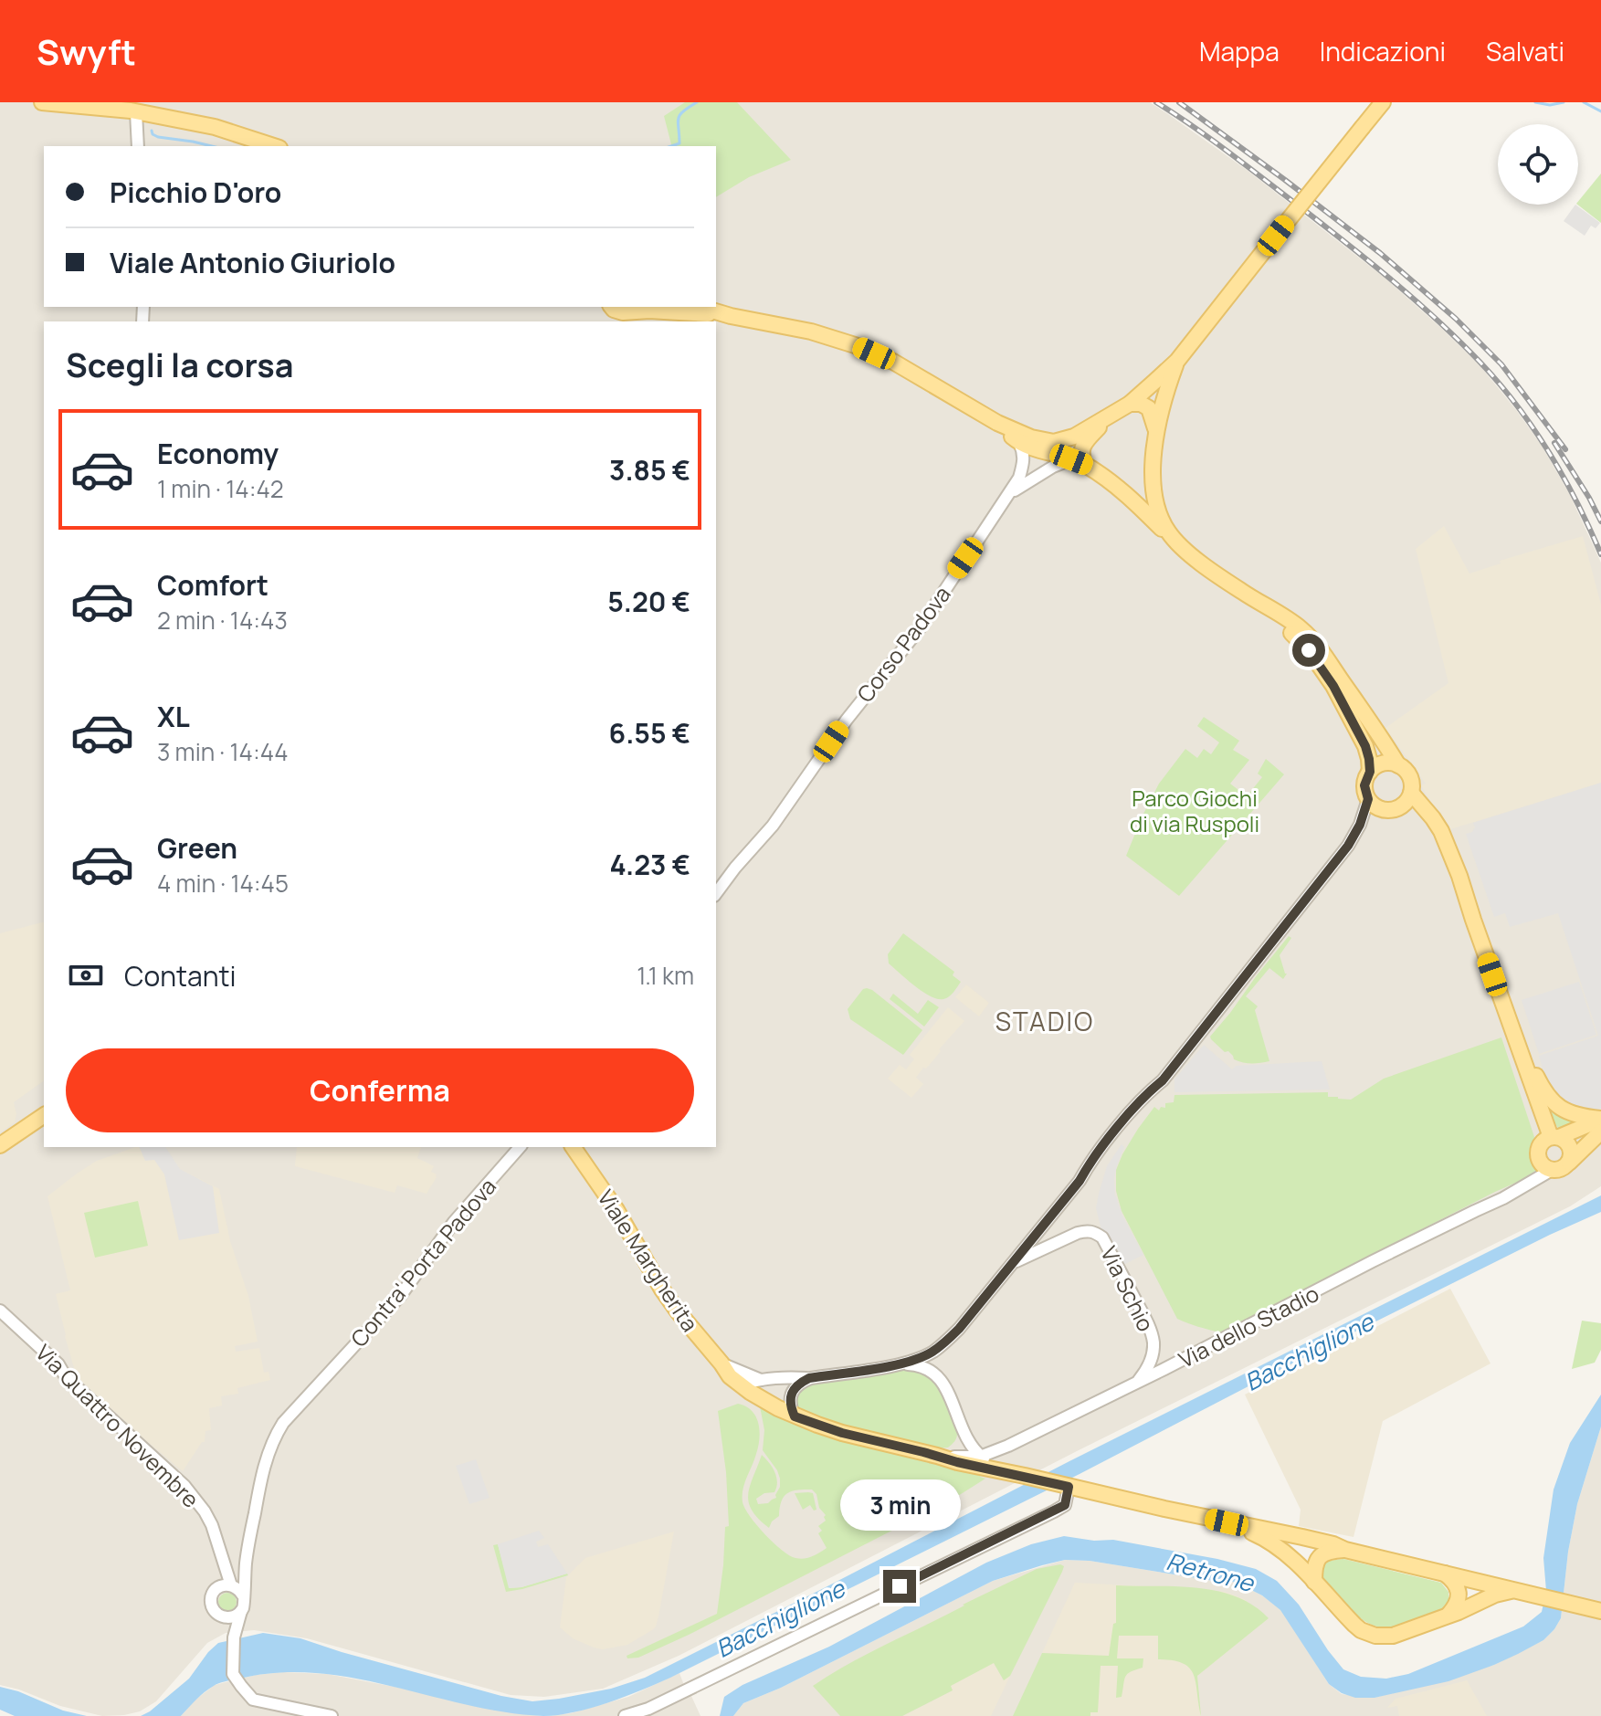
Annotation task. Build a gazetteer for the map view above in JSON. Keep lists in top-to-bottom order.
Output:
{
  "streets": {
    "main road": ["Viale Margherita", "Via dello Stadio"],
    "street": [
      "Corso Padova",
      "Contra' Porta Padova",
      "Via Schio",
      "Via Quattro Novembre"
    ]
  },
  "crossings": [
    ["Viale Margherita", "Via dello Stadio"],
    ["Contra' Porta Padova", "Via Quattro Novembre"],
    ["Via Schio", "Via dello Stadio"]
  ],
  "districts": ["STADIO"],
  "water": ["Bacchiglione", "Retrone"],
  "parks": ["Parco Giochi di via Ruspoli"],
  "page": {
    "header": "Swyft",
    "nav": ["Mappa", "Indicazioni", "Salvati"],
    "banner": ["Picchio D'oro", "Viale Antonio Giuriolo"],
    "heading": "Scegli la corsa",
    "list": [
      {
        "name": "Economy",
        "note": "1 min · 14:42",
        "value": "3.85 €"
      },
      {
        "name": "Comfort",
        "note": "2 min · 14:43",
        "value": "5.20 €"
      },
      {
        "name": "XL",
        "note": "3 min · 14:44",
        "value": "6.55 €"
      },
      {
        "name": "Green",
        "note": "4 min · 14:45",
        "value": "4.23 €"
      }
    ],
    "pay": ["Contanti", "1.1 km"],
    "buttons": "Conferma",
    "bubble": "3 min"
  }
}
